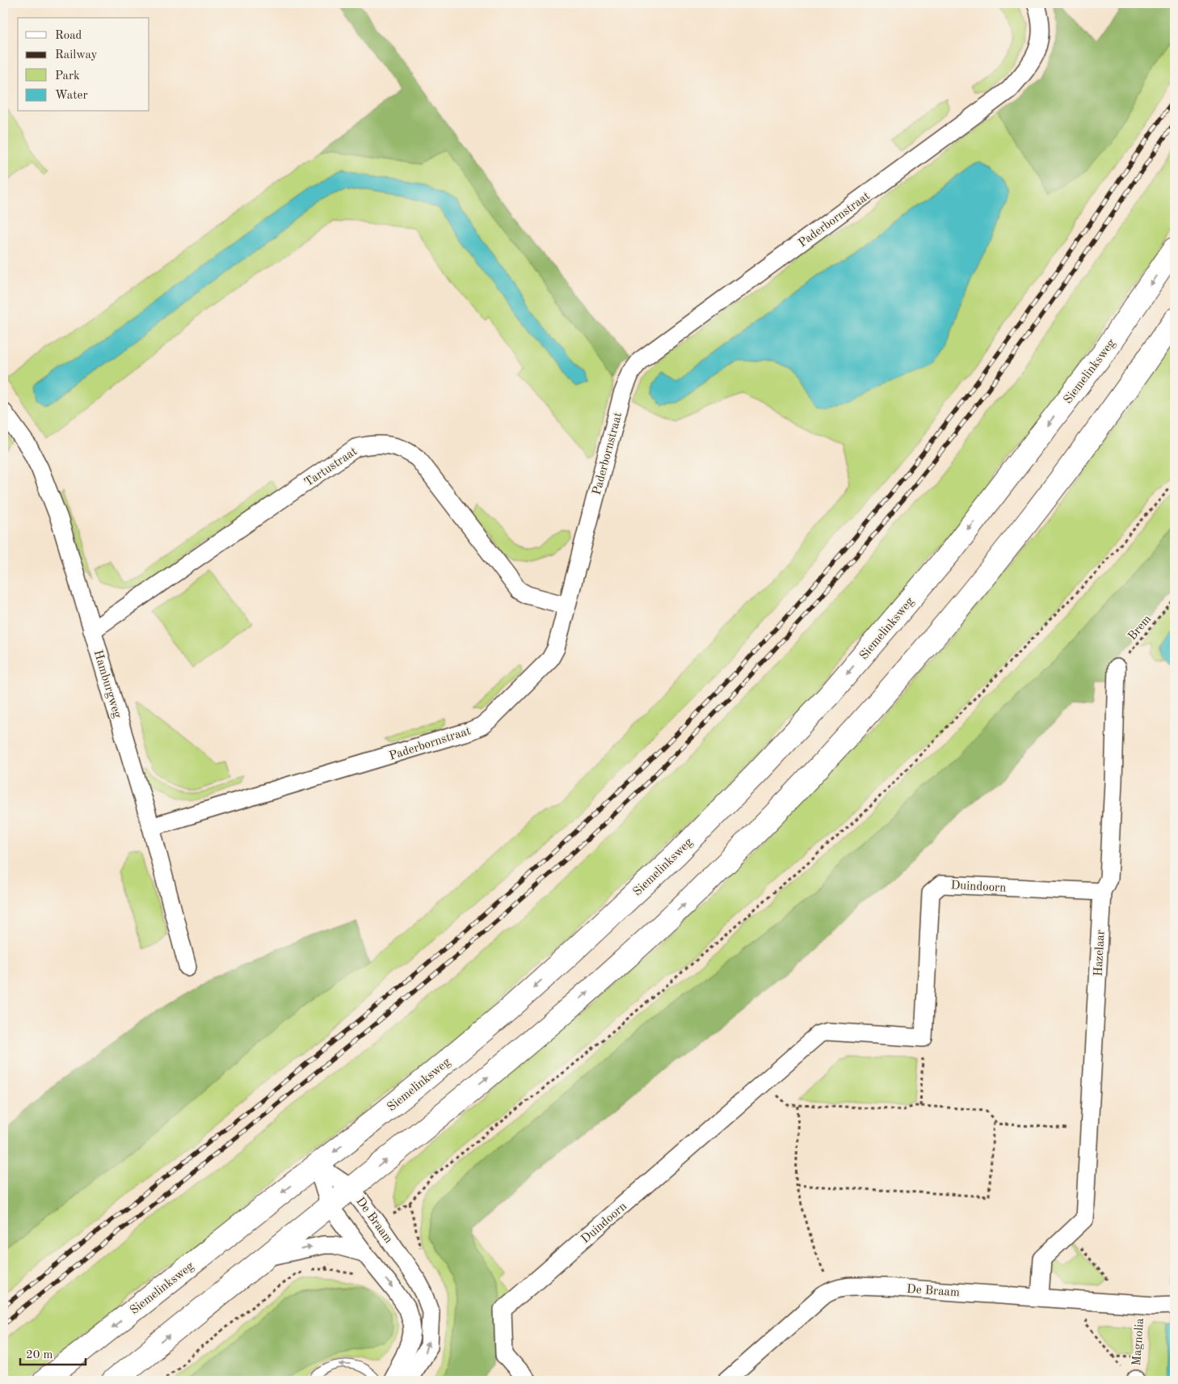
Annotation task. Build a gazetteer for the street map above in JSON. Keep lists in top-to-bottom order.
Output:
{
  "streets": {
    "main road": ["Siemelinksweg"],
    "street": [
      "Paderbornstraat",
      "Tartustraat",
      "Hamburgweg",
      "Duindoorn",
      "Hazelaar",
      "De Braam"
    ],
    "path": ["Brem", "Magnolia"]
  },
  "crossings": [
    ["Paderbornstraat", "Tartustraat"],
    ["Paderbornstraat", "Hamburgweg"],
    ["Siemelinksweg", "De Braam"],
    ["Tartustraat", "Hamburgweg"],
    ["Brem", "Hazelaar"],
    ["Duindoorn", "Hazelaar"],
    ["Hazelaar", "De Braam"],
    ["De Braam", "Magnolia"]
  ],
  "legend": [
    "Road",
    "Railway",
    "Park",
    "Water"
  ],
  "scale_bar": "20 m"
}
